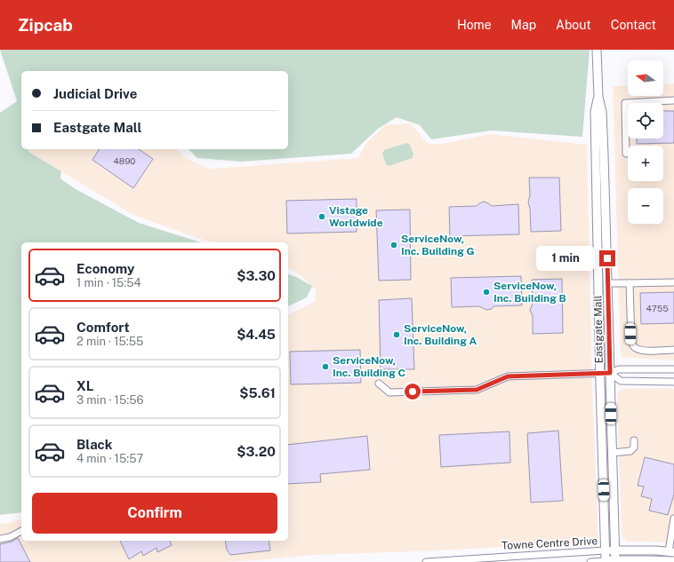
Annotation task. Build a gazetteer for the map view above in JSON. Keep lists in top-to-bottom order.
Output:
{
  "streets": {
    "main road": ["Eastgate Mall", "Towne Centre Drive"]
  },
  "crossings": [
    ["Eastgate Mall", "Towne Centre Drive"]
  ],
  "places": [
    "Vistage Worldwide",
    "ServiceNow, Inc. Building G",
    "ServiceNow, Inc. Building B",
    "ServiceNow, Inc. Building A",
    "ServiceNow, Inc. Building C"
  ],
  "house_numbers": ["4890", "4755"],
  "north": "left",
  "page": {
    "header": "Zipcab",
    "nav": [
      "Home",
      "Map",
      "About",
      "Contact"
    ],
    "map_buttons": ["+", "−"],
    "banner": ["Judicial Drive", "Eastgate Mall"],
    "bubble": "1 min",
    "list": [
      {
        "name": "Economy",
        "note": "1 min · 15:54",
        "value": "$3.30"
      },
      {
        "name": "Comfort",
        "note": "2 min · 15:55",
        "value": "$4.45"
      },
      {
        "name": "XL",
        "note": "3 min · 15:56",
        "value": "$5.61"
      },
      {
        "name": "Black",
        "note": "4 min · 15:57",
        "value": "$3.20"
      }
    ],
    "buttons": "Confirm"
  }
}
